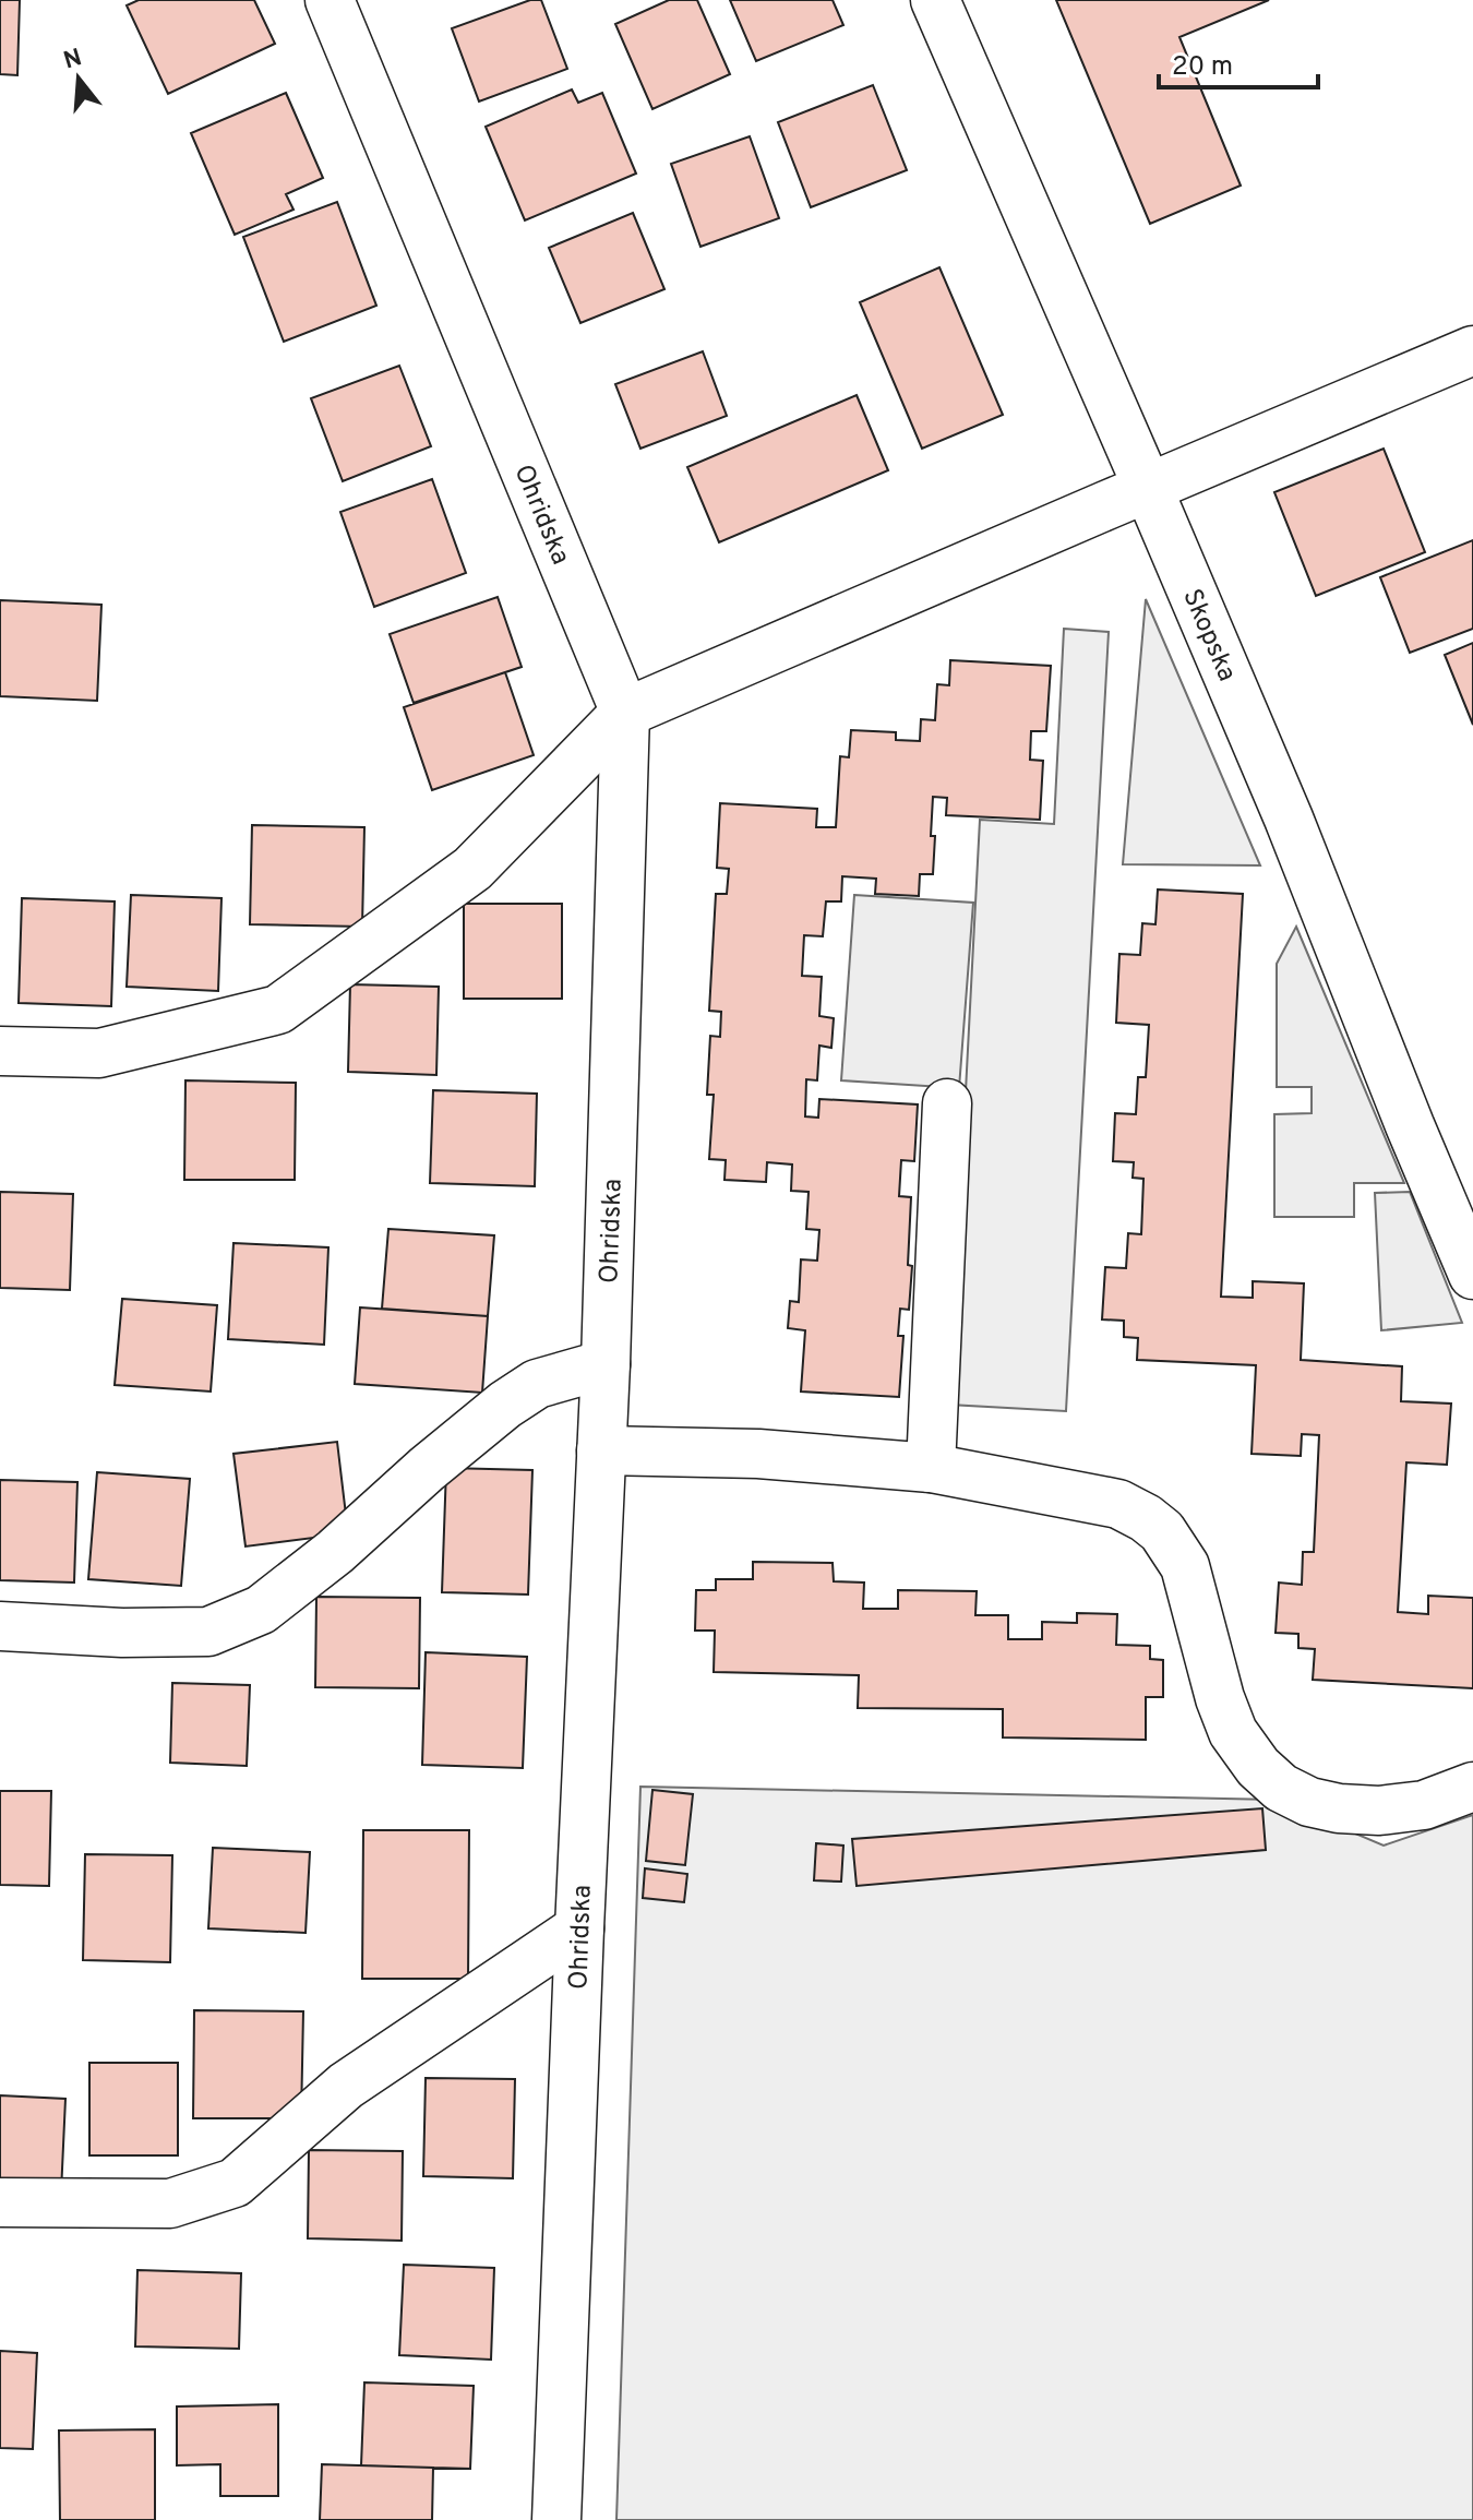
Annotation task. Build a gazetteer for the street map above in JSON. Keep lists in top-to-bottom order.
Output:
{
  "streets": {
    "street": ["Ohridska", "Skopska"]
  },
  "scale_bar": "20 m",
  "north": "top"
}
